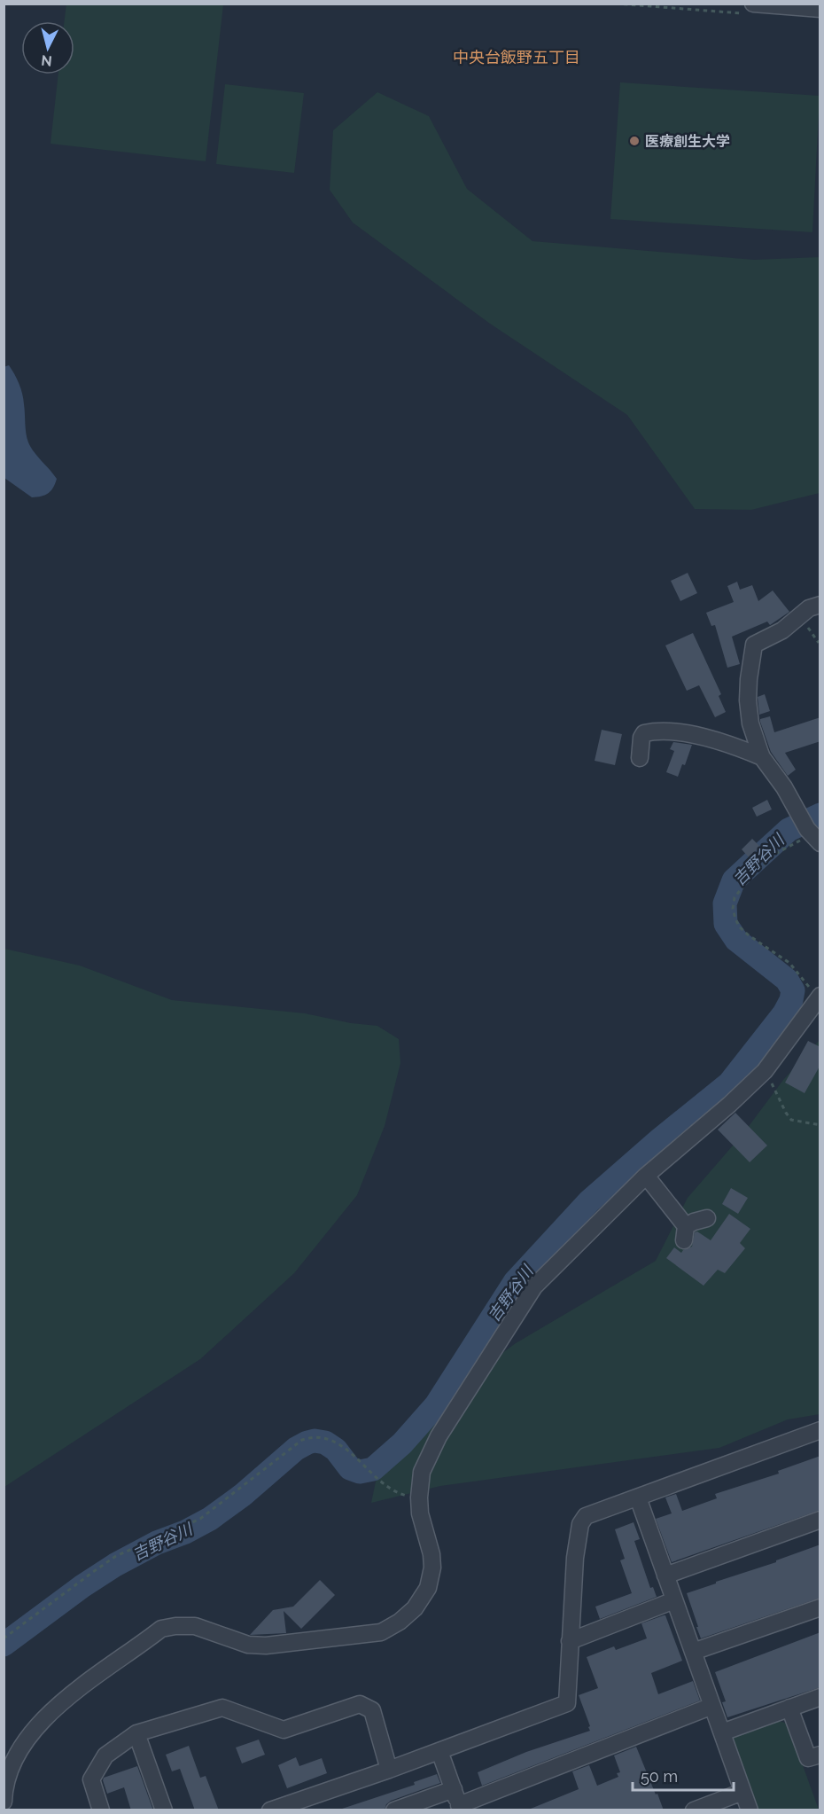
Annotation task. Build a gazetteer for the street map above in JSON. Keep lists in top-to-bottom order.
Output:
{
  "districts": ["中央台飯野五丁目"],
  "water": ["吉野谷川"],
  "places": ["医療創生大学"],
  "scale_bar": "50 m",
  "north": "bottom"
}
